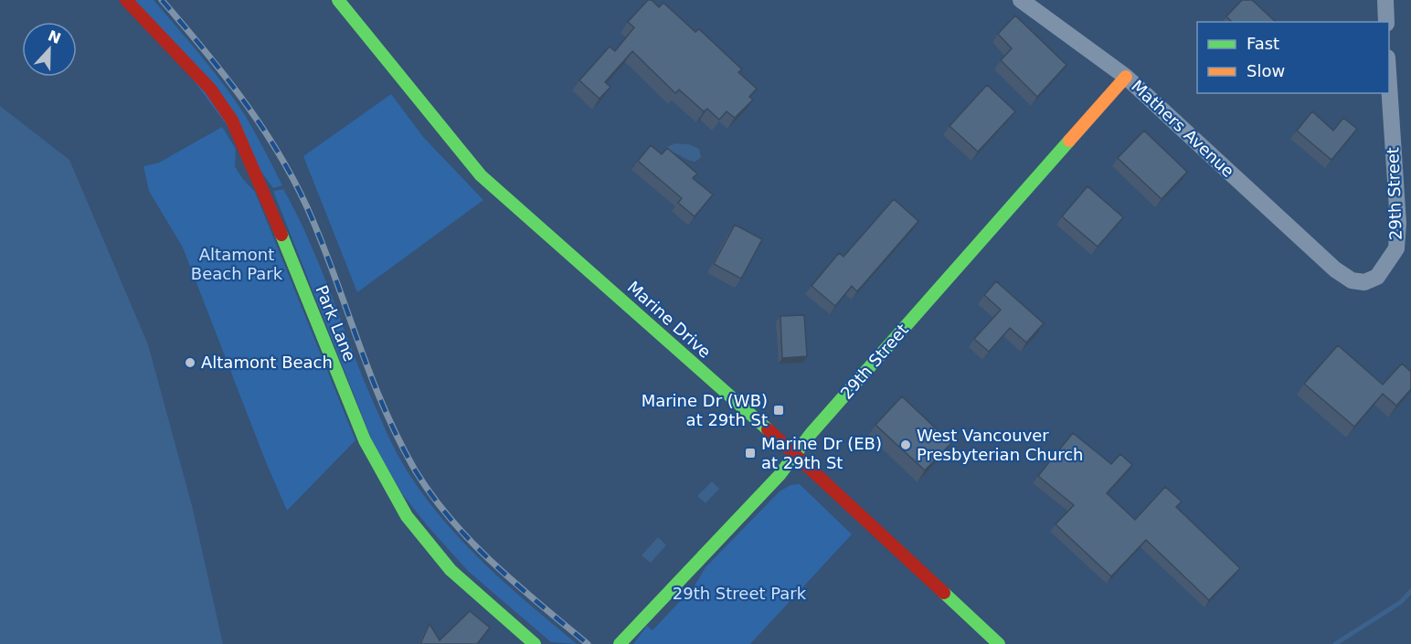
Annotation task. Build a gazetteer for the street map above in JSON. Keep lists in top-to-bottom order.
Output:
{
  "streets": {
    "street": [
      "Mathers Avenue",
      "29th Street",
      "Marine Drive",
      "Park Lane"
    ]
  },
  "crossings": [
    ["Mathers Avenue", "29th Street"],
    ["29th Street", "Marine Drive"]
  ],
  "parks": ["Altamont Beach Park", "29th Street Park"],
  "places": {
    "other": ["Altamont Beach", "West Vancouver Presbyterian Church"],
    "transit": ["Marine Dr (WB) at 29th St", "Marine Dr (EB) at 29th St"]
  },
  "legend": ["Fast", "Slow"],
  "north": "top"
}
